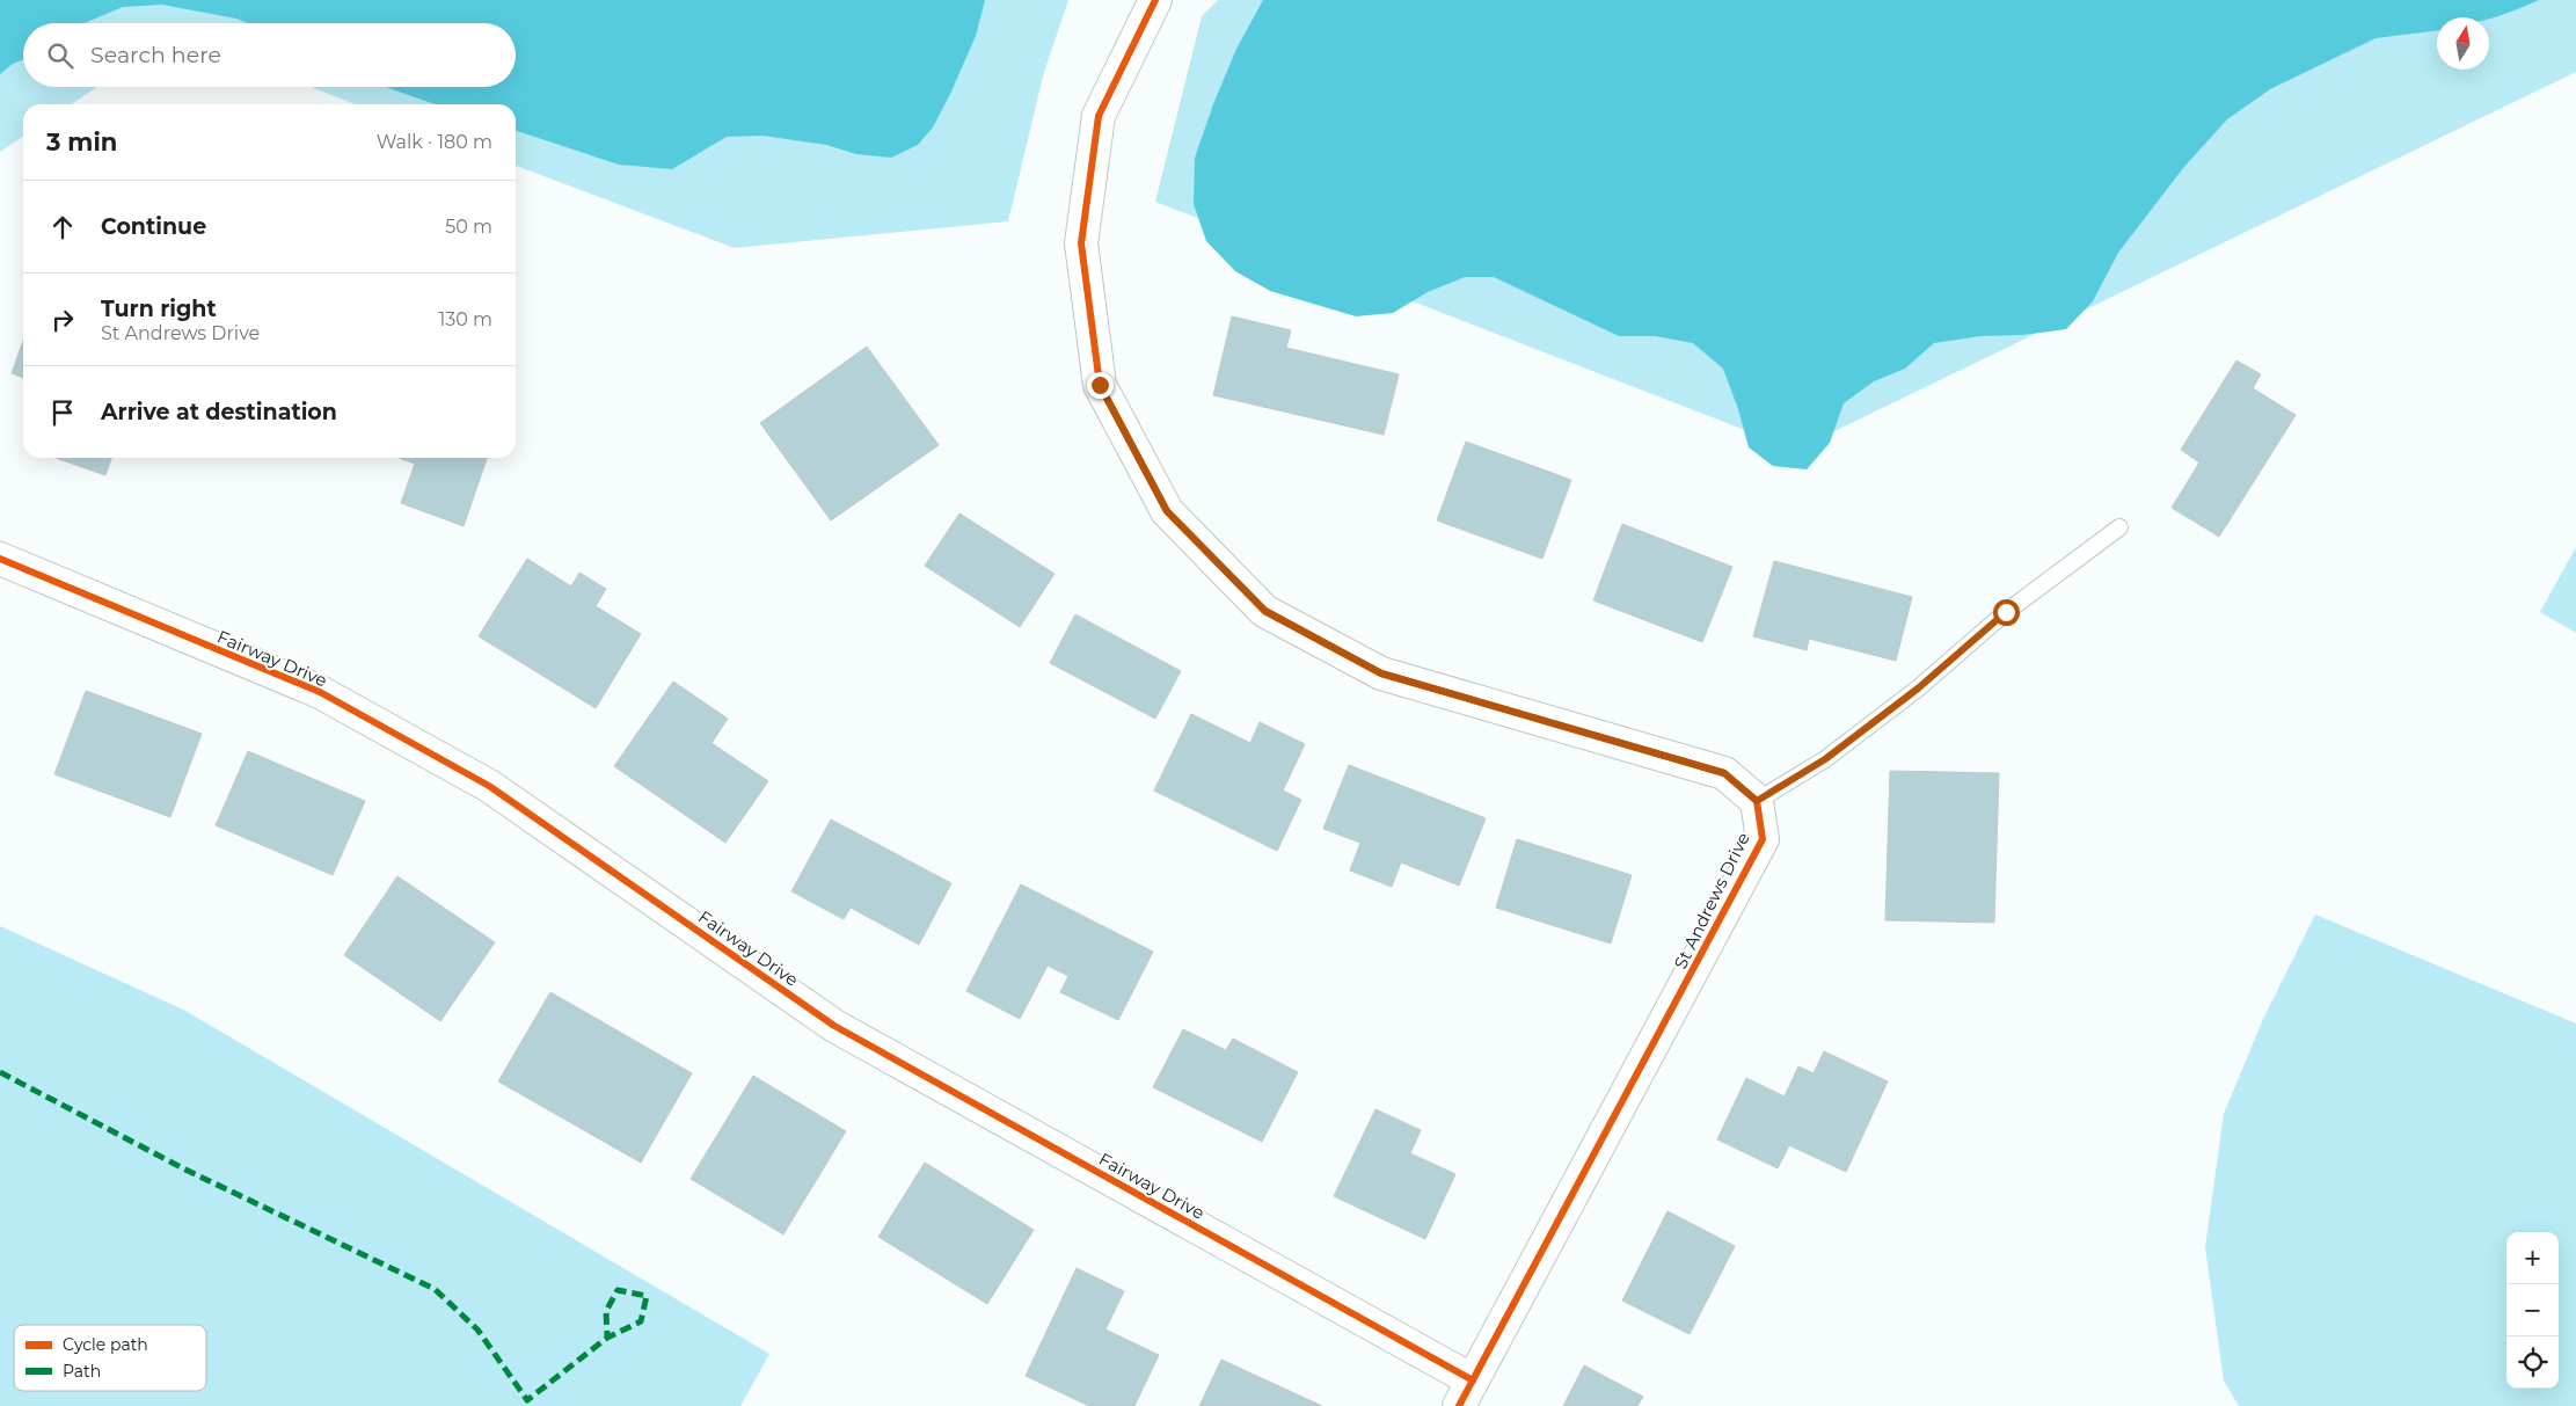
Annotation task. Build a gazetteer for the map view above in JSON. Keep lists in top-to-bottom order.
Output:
{
  "streets": {
    "street": ["Fairway Drive", "St Andrews Drive"]
  },
  "crossings": [
    ["Fairway Drive", "St Andrews Drive"]
  ],
  "legend": ["Cycle path", "Path"],
  "north": "top",
  "page": {
    "search": "Search here",
    "heading": ["3 min", "Walk · 180 m"],
    "list": [
      ["Continue", "50 m"],
      ["Turn right", "St Andrews Drive", "130 m"],
      "Arrive at destination"
    ],
    "map_buttons": ["+", "−"]
  }
}
